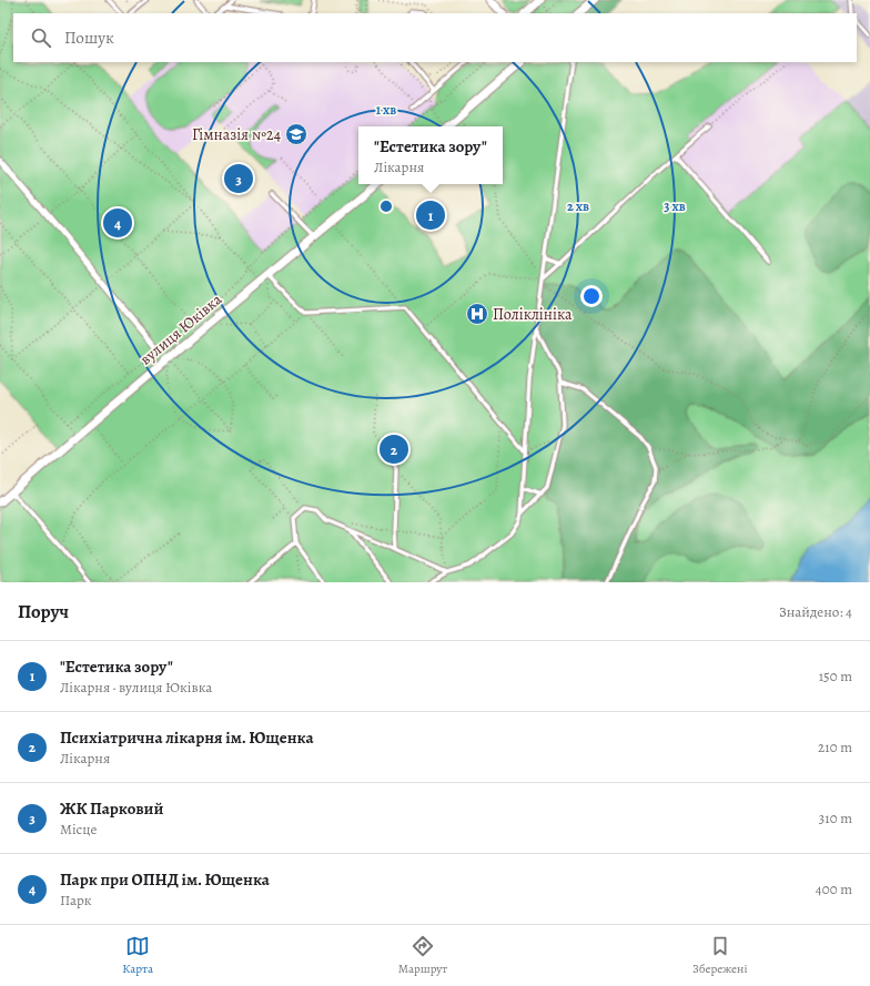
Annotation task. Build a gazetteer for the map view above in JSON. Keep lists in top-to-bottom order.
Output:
{
  "streets": {
    "street": ["вулиця Юківка"]
  },
  "places": {
    "school or university": ["Гімназія №24"],
    "hospital": ["Поліклініка"]
  },
  "page": {
    "search": "Пошук",
    "popup": ["\"Естетика зору\"", "Лікарня"],
    "pins": [
      "3",
      "1",
      "4",
      "2"
    ],
    "heading": ["Поруч", "Знайдено: 4"],
    "list": [
      {
        "mark": "1",
        "name": "\"Естетика зору\"",
        "note": "Лікарня · вулиця Юківка",
        "value": "150 m"
      },
      {
        "mark": "2",
        "name": "Психіатрична лікарня ім. Ющенка",
        "note": "Лікарня",
        "value": "210 m"
      },
      {
        "mark": "3",
        "name": "ЖК Парковий",
        "note": "Місце",
        "value": "310 m"
      },
      {
        "mark": "4",
        "name": "Парк при ОПНД ім. Ющенка",
        "note": "Парк",
        "value": "400 m"
      }
    ],
    "nav": ["Карта", "Маршрут", "Збережені"]
  },
  "rings": ["1 хв", "2 хв", "3 хв"]
}
